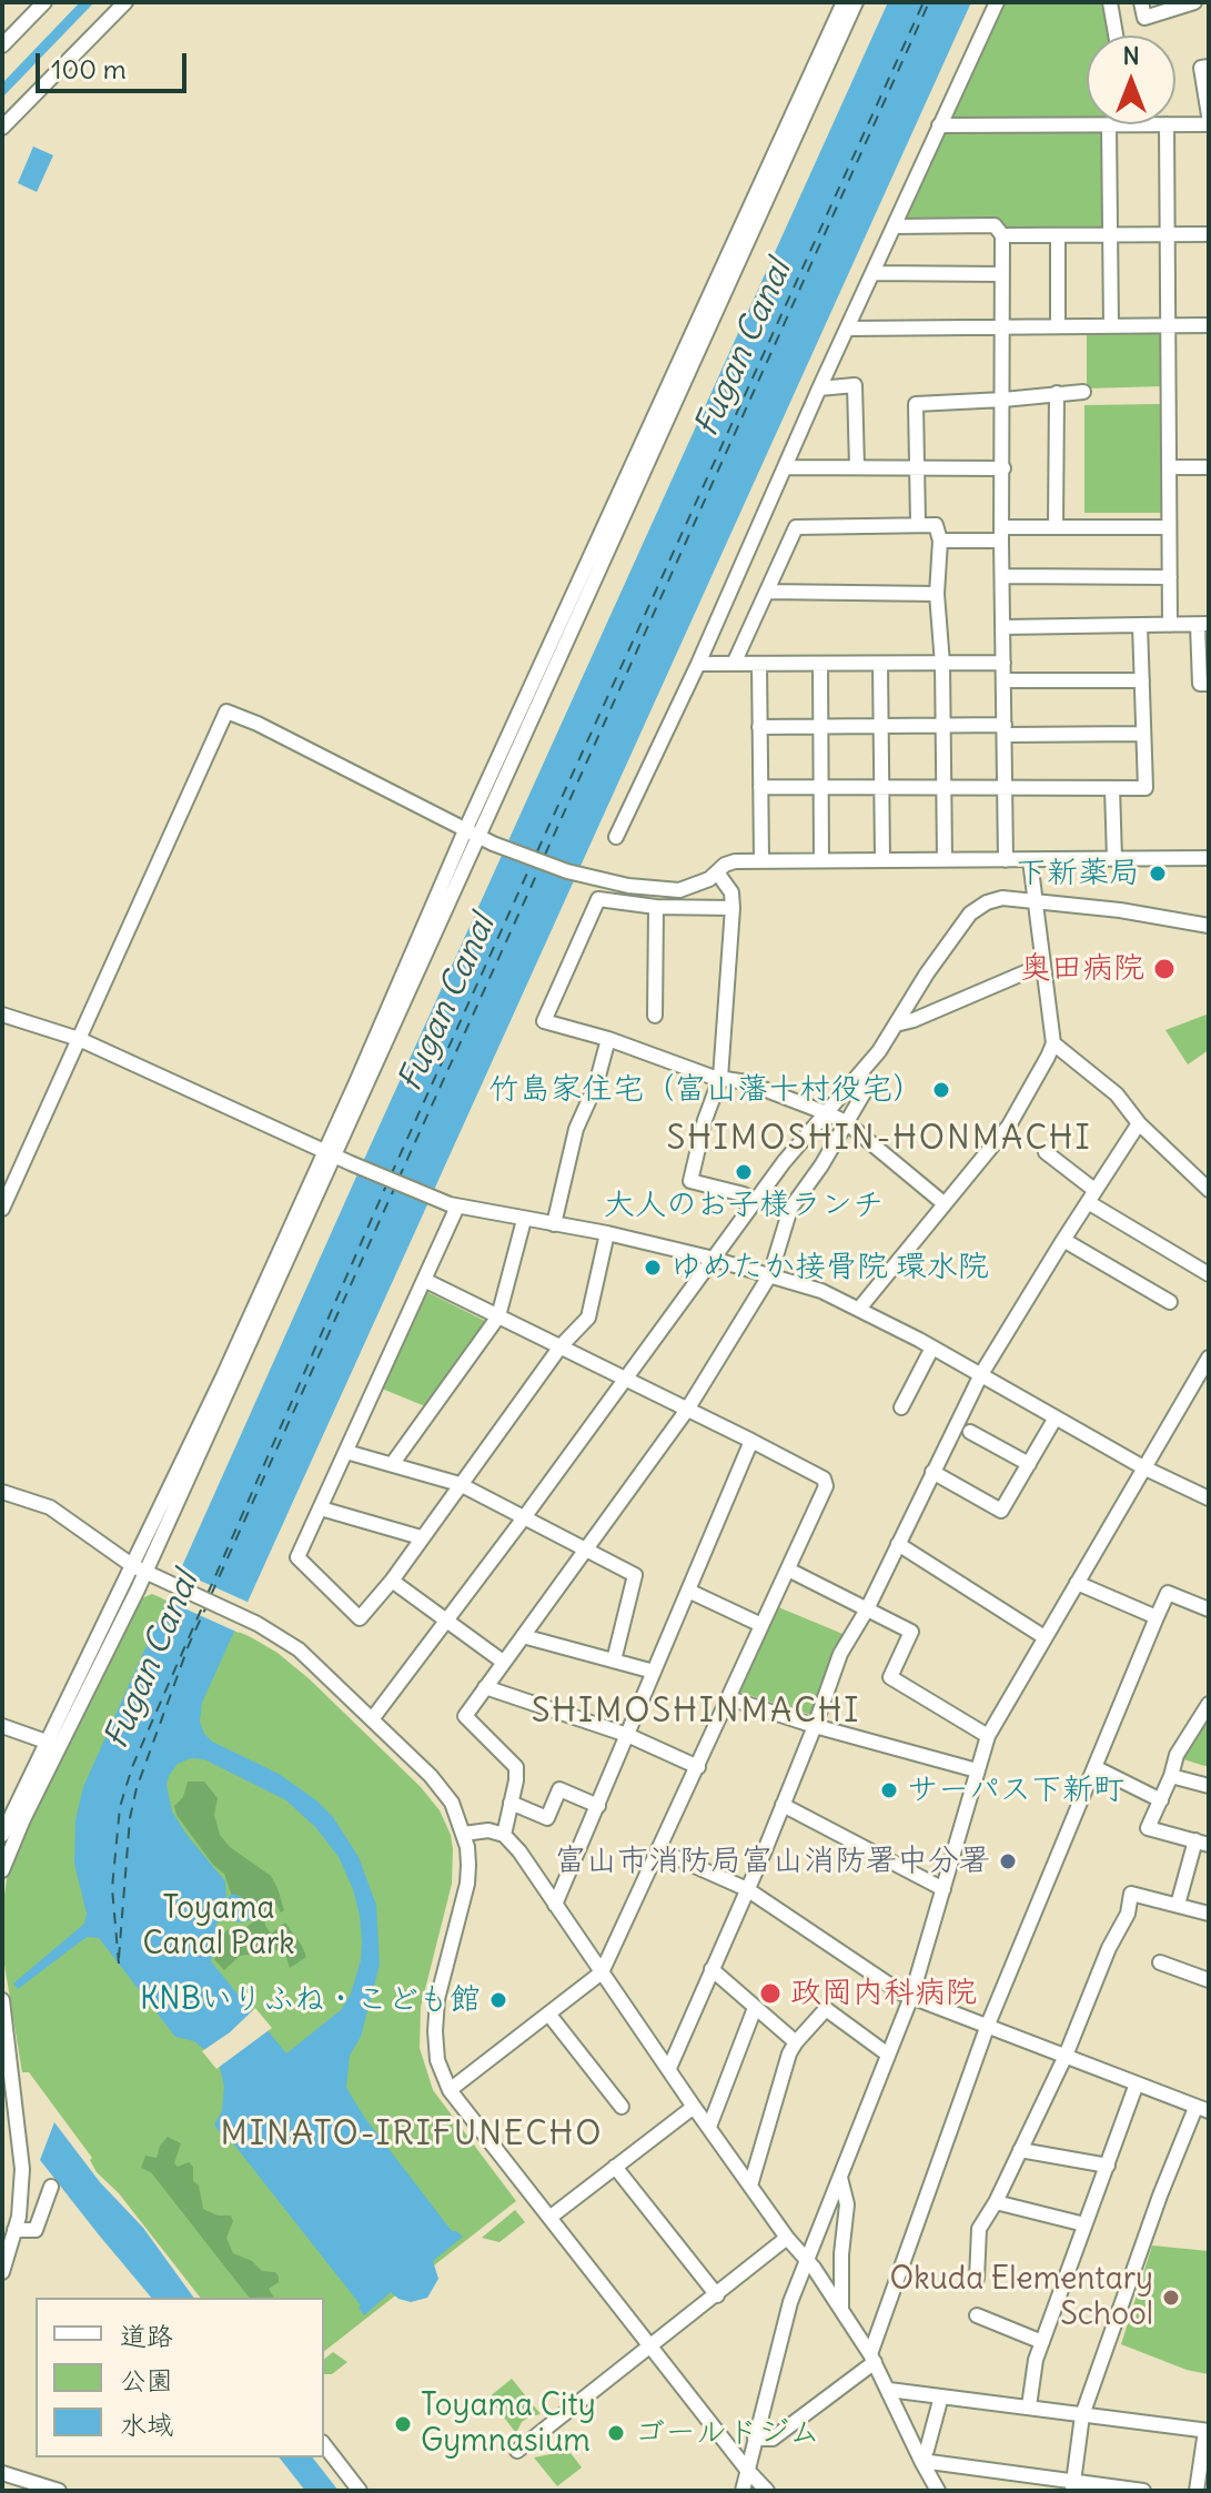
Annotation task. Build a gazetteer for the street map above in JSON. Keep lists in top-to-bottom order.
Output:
{
  "districts": ["SHIMOSHIN-HONMACHI", "SHIMOSHINMACHI", "MINATO-IRIFUNECHO"],
  "water": ["Fugan Canal"],
  "parks": ["Toyama Canal Park"],
  "places": [
    "下新薬局",
    "奥田病院",
    "竹島家住宅（富山藩十村役宅）",
    "大人のお子様ランチ",
    "ゆめたか接骨院 環水院",
    "サーパス下新町",
    "富山市消防局富山消防署中分署",
    "政岡内科病院",
    "KNBいりふね・こども館",
    "Okuda Elementary School",
    "Toyama City Gymnasium",
    "ゴールドジム"
  ],
  "legend": ["道路", "公園", "水域"],
  "scale_bar": "100 m",
  "north": "top"
}
